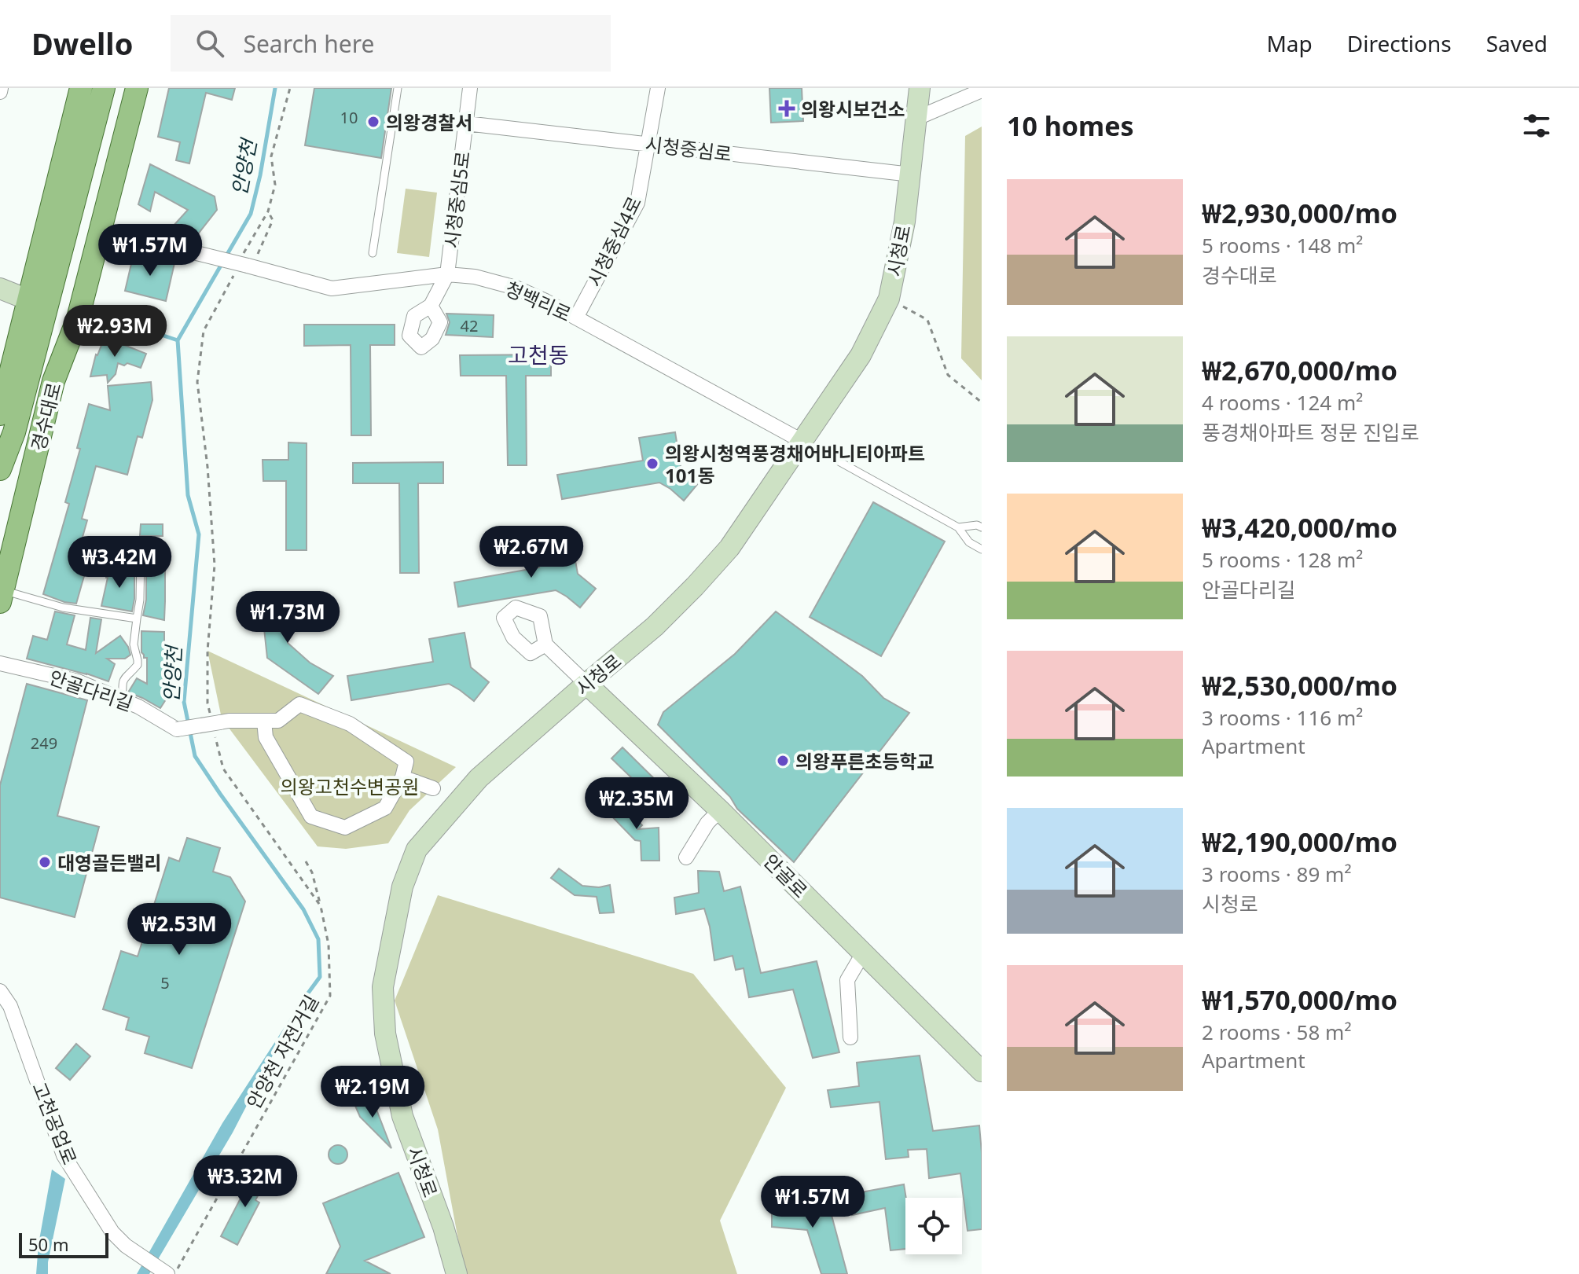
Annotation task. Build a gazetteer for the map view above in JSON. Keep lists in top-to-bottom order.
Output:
{
  "streets": {
    "main road": ["경수대로"],
    "street": [
      "시청중심로",
      "시청중심5로",
      "시청중심4로",
      "시청로",
      "청백리로",
      "안골다리길",
      "안골로",
      "고천공업로"
    ],
    "path": ["안양천 자전거길"]
  },
  "crossings": [
    ["시청중심로", "시청중심5로"],
    ["시청중심로", "시청중심4로"],
    ["시청중심로", "시청로"],
    ["시청중심5로", "청백리로"],
    ["시청중심4로", "청백리로"],
    ["시청로", "청백리로"],
    ["시청로", "안골로"],
    ["청백리로", "경수대로"]
  ],
  "districts": ["고천동"],
  "water": ["안양천"],
  "parks": ["의왕고천수변공원"],
  "places": {
    "health": ["의왕시보건소"],
    "other": [
      "의왕경찰서",
      "의왕시청역풍경채어바니티아파트 101동",
      "의왕푸른초등학교",
      "대영골든밸리"
    ]
  },
  "house_numbers": [
    "10",
    "42",
    "249",
    "5"
  ],
  "scale_bar": "50 m",
  "page": {
    "header": "Dwello",
    "search": "Search here",
    "nav": ["Map", "Directions", "Saved"],
    "heading": "10 homes",
    "list": [
      {
        "name": "₩2,930,000/mo",
        "note": "5 rooms · 148 m² · 경수대로"
      },
      {
        "name": "₩2,670,000/mo",
        "note": "4 rooms · 124 m² · 풍경채아파트 정문 진입로"
      },
      {
        "name": "₩3,420,000/mo",
        "note": "5 rooms · 128 m² · 안골다리길"
      },
      {
        "name": "₩2,530,000/mo",
        "note": "3 rooms · 116 m² · Apartment"
      },
      {
        "name": "₩2,190,000/mo",
        "note": "3 rooms · 89 m² · 시청로"
      },
      {
        "name": "₩1,570,000/mo",
        "note": "2 rooms · 58 m² · Apartment"
      }
    ],
    "price": [
      "₩1.57M",
      "₩2.93M",
      "₩2.67M",
      "₩3.42M",
      "₩1.73M",
      "₩2.35M",
      "₩2.53M",
      "₩2.19M",
      "₩3.32M",
      "₩1.57M"
    ],
    "scale": "50 m"
  }
}
